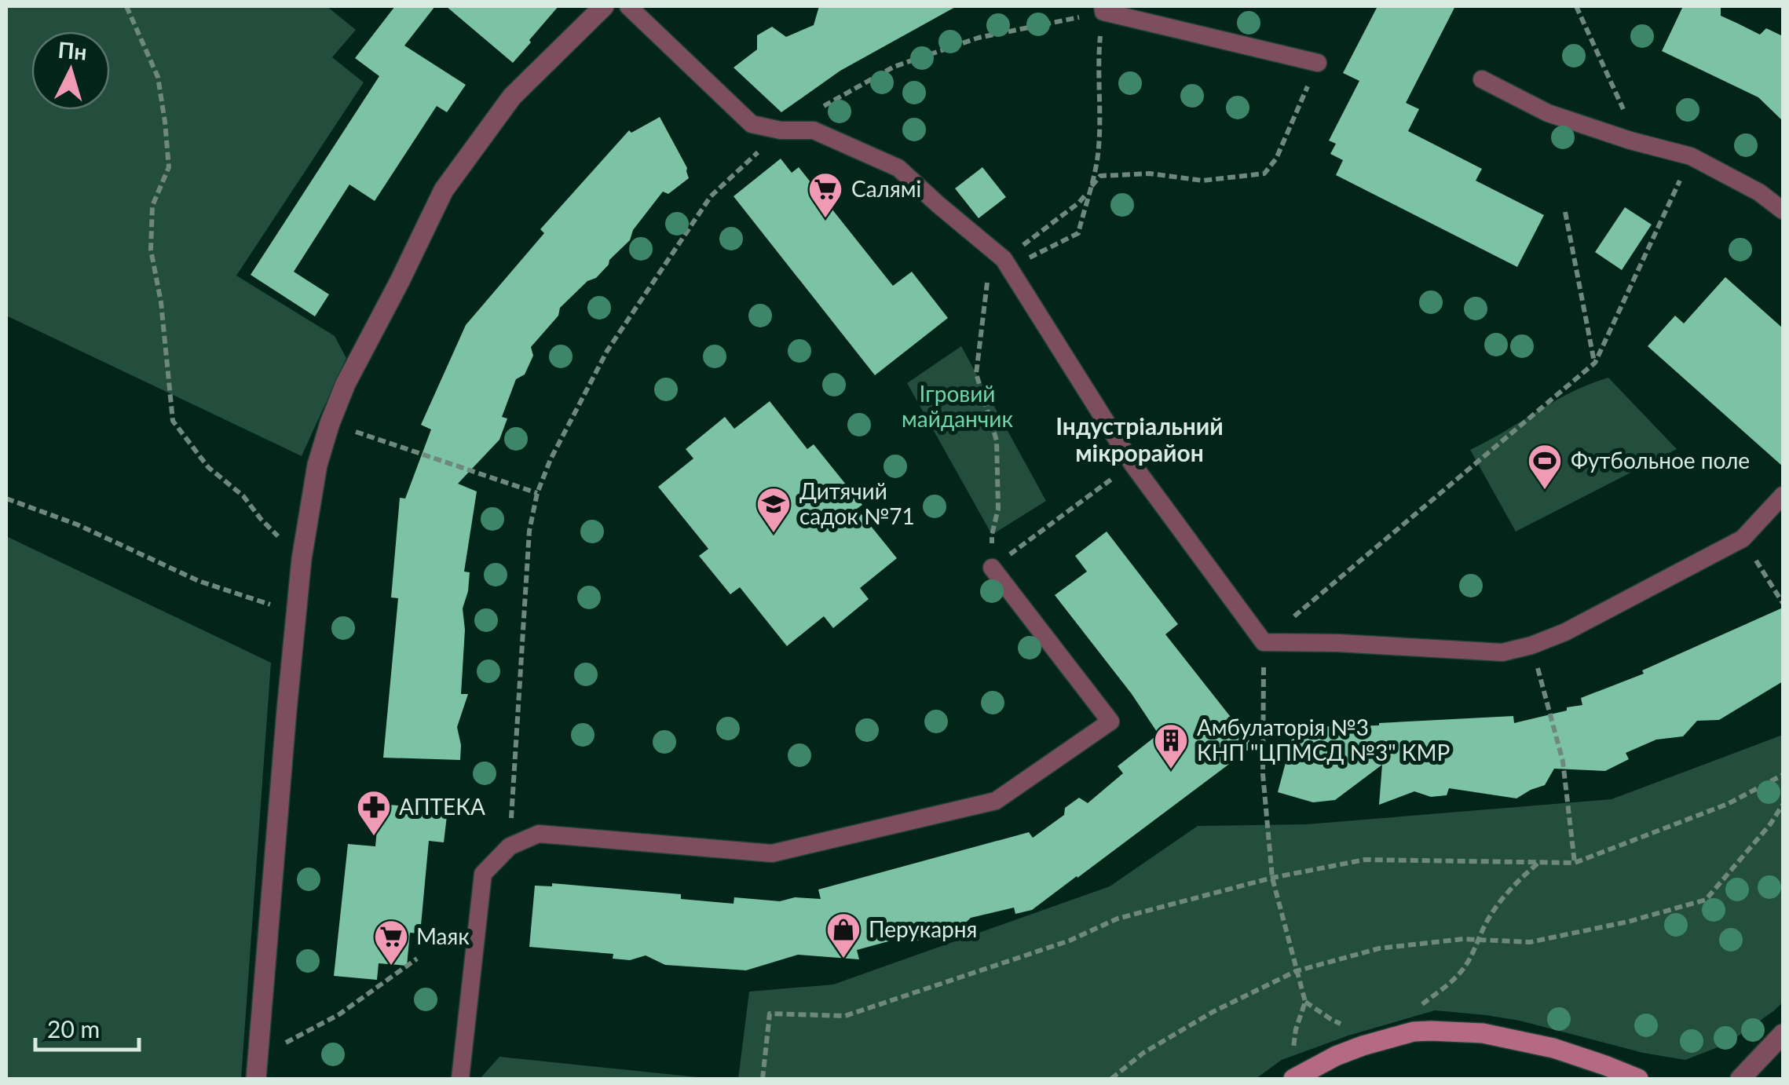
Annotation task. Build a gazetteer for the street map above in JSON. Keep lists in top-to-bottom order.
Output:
{
  "districts": ["Індустріальний мікрорайон"],
  "parks": ["Ігровий майданчик"],
  "places": {
    "supermarket": ["Салямі", "Маяк"],
    "sports": ["Футбольное поле"],
    "school or university": ["Дитячий садок №71"],
    "building": ["Амбулаторія №3 КНП \"ЦПМСД №3\" КМР"],
    "pharmacy": ["АПТЕКА"],
    "shop": ["Перукарня"]
  },
  "scale_bar": "20 m",
  "north": "top"
}
